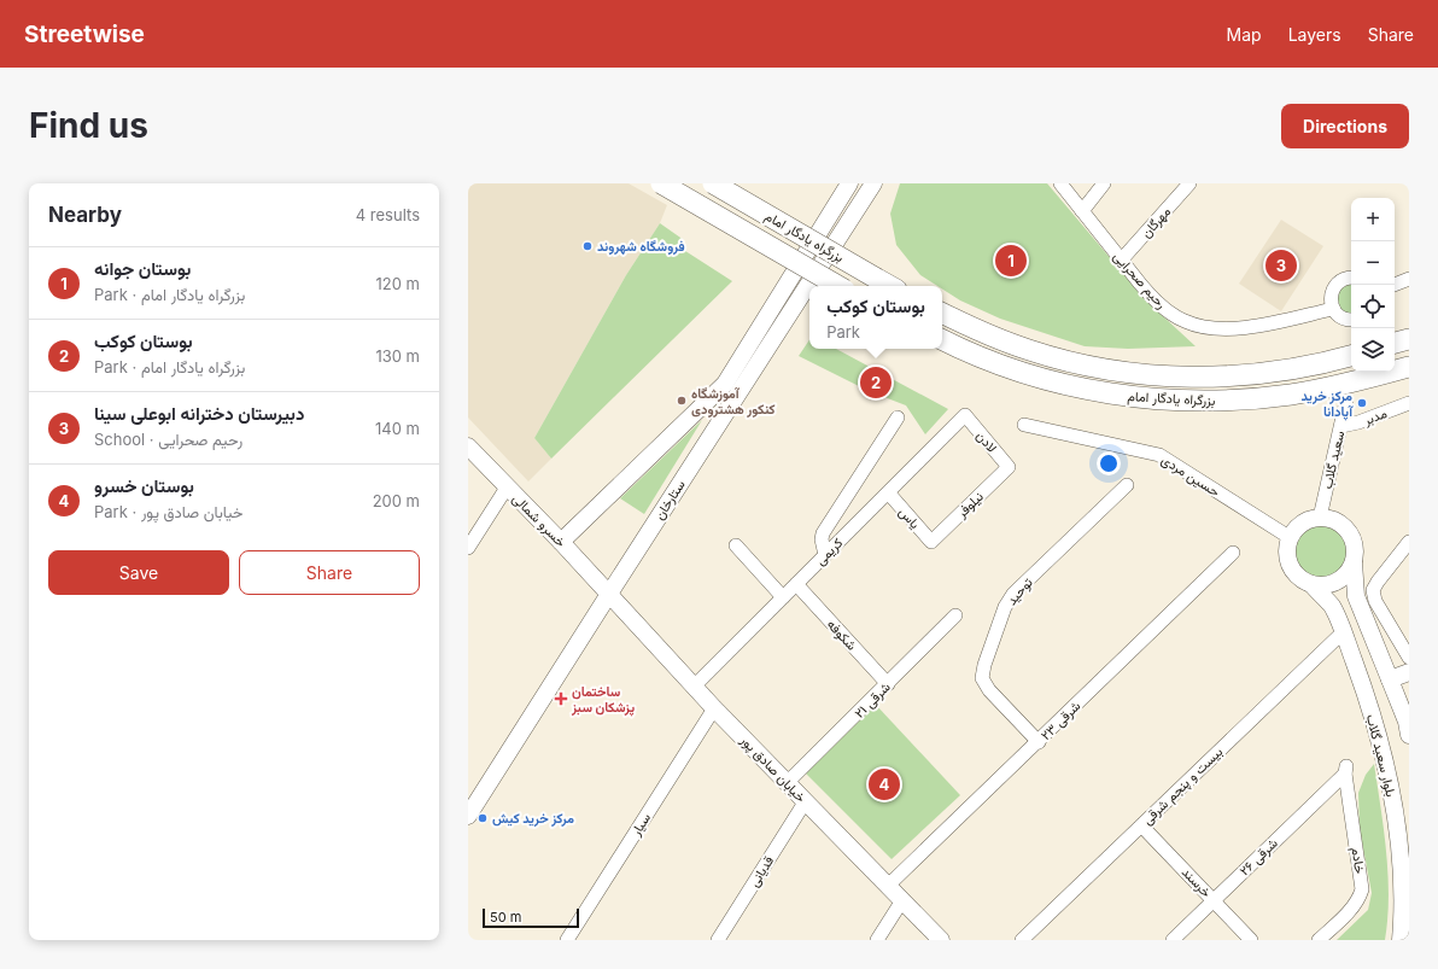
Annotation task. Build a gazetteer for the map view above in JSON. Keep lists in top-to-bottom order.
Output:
{
  "streets": {
    "highway": ["بزرگراه یادگار امام"],
    "main road": [
      "ستارخان",
      "خسرو شمالی",
      "بلوار سعید گلاب",
      "خیابان صادق پور"
    ],
    "street": [
      "مهرگان",
      "رحیم صحرایی",
      "مدبر",
      "لادن",
      "سعید گلاب",
      "حسین مردی",
      "نیلوفر",
      "یاس",
      "کریمی",
      "توحید",
      "شکوفه",
      "۲۱ شرقی",
      "۲۳ شرقی",
      "بیست و پنجم شرقی",
      "سیار",
      "۲۶ شرقی",
      "خادم",
      "قدیانی",
      "خرسند"
    ]
  },
  "crossings": [
    ["مهرگان", "رحیم صحرایی"],
    ["مدبر", "سعید گلاب"],
    ["لادن", "نیلوفر"],
    ["لادن", "کریمی"],
    ["سعید گلاب", "حسین مردی"],
    ["سعید گلاب", "بلوار سعید گلاب"],
    ["حسین مردی", "بلوار سعید گلاب"],
    ["ستارخان", "خسرو شمالی"],
    ["ستارخان", "خیابان صادق پور"],
    ["نیلوفر", "یاس"],
    ["یاس", "کریمی"],
    ["خسرو شمالی", "خیابان صادق پور"],
    ["کریمی", "شکوفه"],
    ["کریمی", "خیابان صادق پور"],
    ["توحید", "۲۳ شرقی"],
    ["شکوفه", "۲۱ شرقی"],
    ["۲۱ شرقی", "خیابان صادق پور"],
    ["۲۳ شرقی", "خیابان صادق پور"],
    ["بلوار سعید گلاب", "بیست و پنجم شرقی"],
    ["خیابان صادق پور", "سیار"],
    ["خیابان صادق پور", "قدیانی"],
    ["بیست و پنجم شرقی", "خرسند"],
    ["۲۶ شرقی", "خادم"],
    ["۲۶ شرقی", "خرسند"]
  ],
  "places": {
    "other": [
      "فروشگاه شهروند",
      "آموزشگاه کنکور هشترودی",
      "مرکز خرید آپادانا",
      "مرکز خرید کیش"
    ],
    "health": ["ساختمان پزشکان سبز"]
  },
  "scale_bar": "50 m",
  "page": {
    "header": "Streetwise",
    "nav": ["Map", "Layers", "Share"],
    "buttons": [
      "Directions",
      ["Save", "Share"]
    ],
    "title": "Find us",
    "heading": ["Nearby", "4 results"],
    "map_buttons": ["+", "−"],
    "pins": [
      "1",
      "3",
      "2",
      "4"
    ],
    "list": [
      {
        "mark": "1",
        "name": "بوستان جوانه",
        "note": "Park · بزرگراه یادگار امام",
        "value": "120 m"
      },
      {
        "mark": "2",
        "name": "بوستان کوکب",
        "note": "Park · بزرگراه یادگار امام",
        "value": "130 m"
      },
      {
        "mark": "3",
        "name": "دبیرستان دخترانه ابوعلی سینا",
        "note": "School · رحیم صحرایی",
        "value": "140 m"
      },
      {
        "mark": "4",
        "name": "بوستان خسرو",
        "note": "Park · خیابان صادق پور",
        "value": "200 m"
      }
    ],
    "popup": ["بوستان کوکب", "Park"],
    "scale": "50 m"
  }
}
